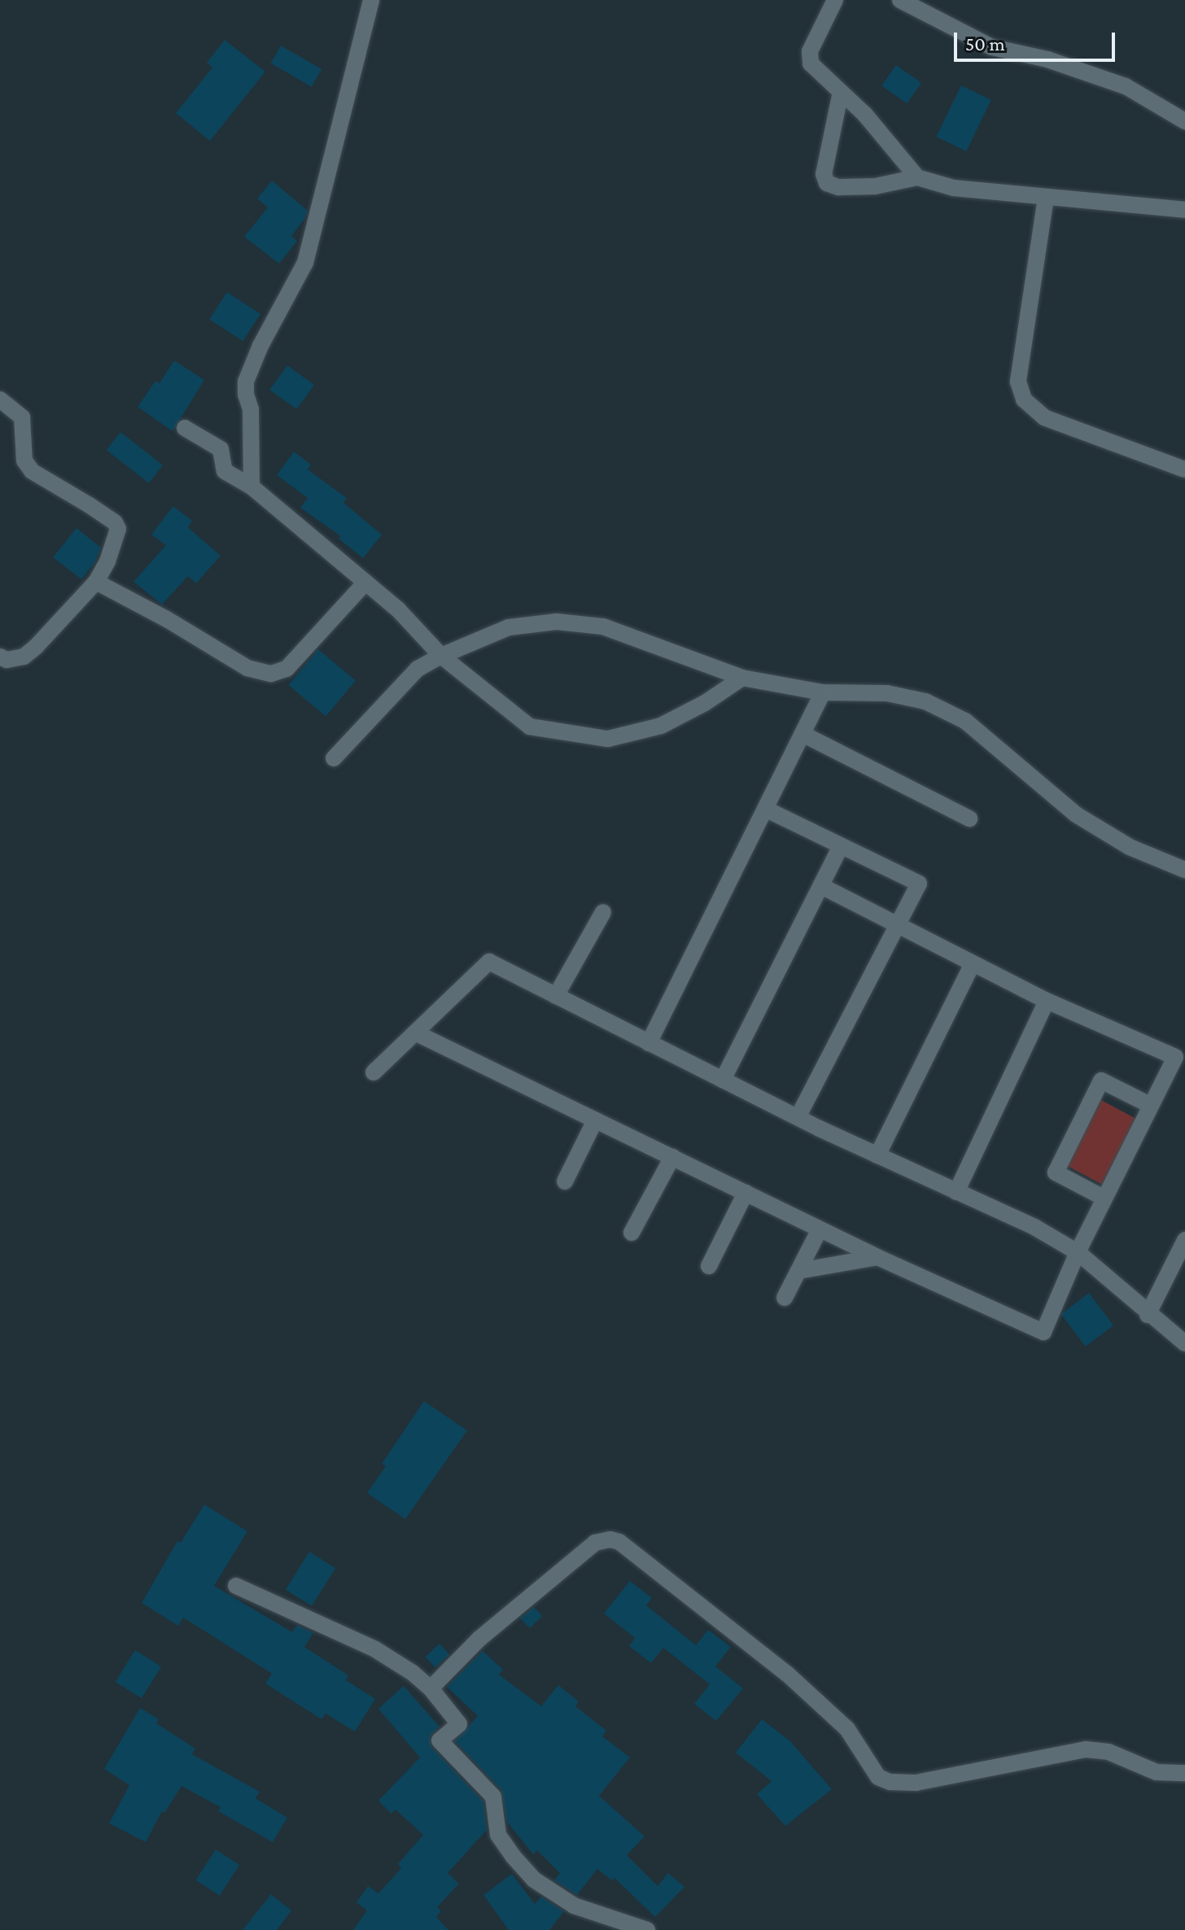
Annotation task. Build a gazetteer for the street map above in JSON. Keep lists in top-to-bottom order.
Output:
{
  "scale_bar": "50 m"
}
